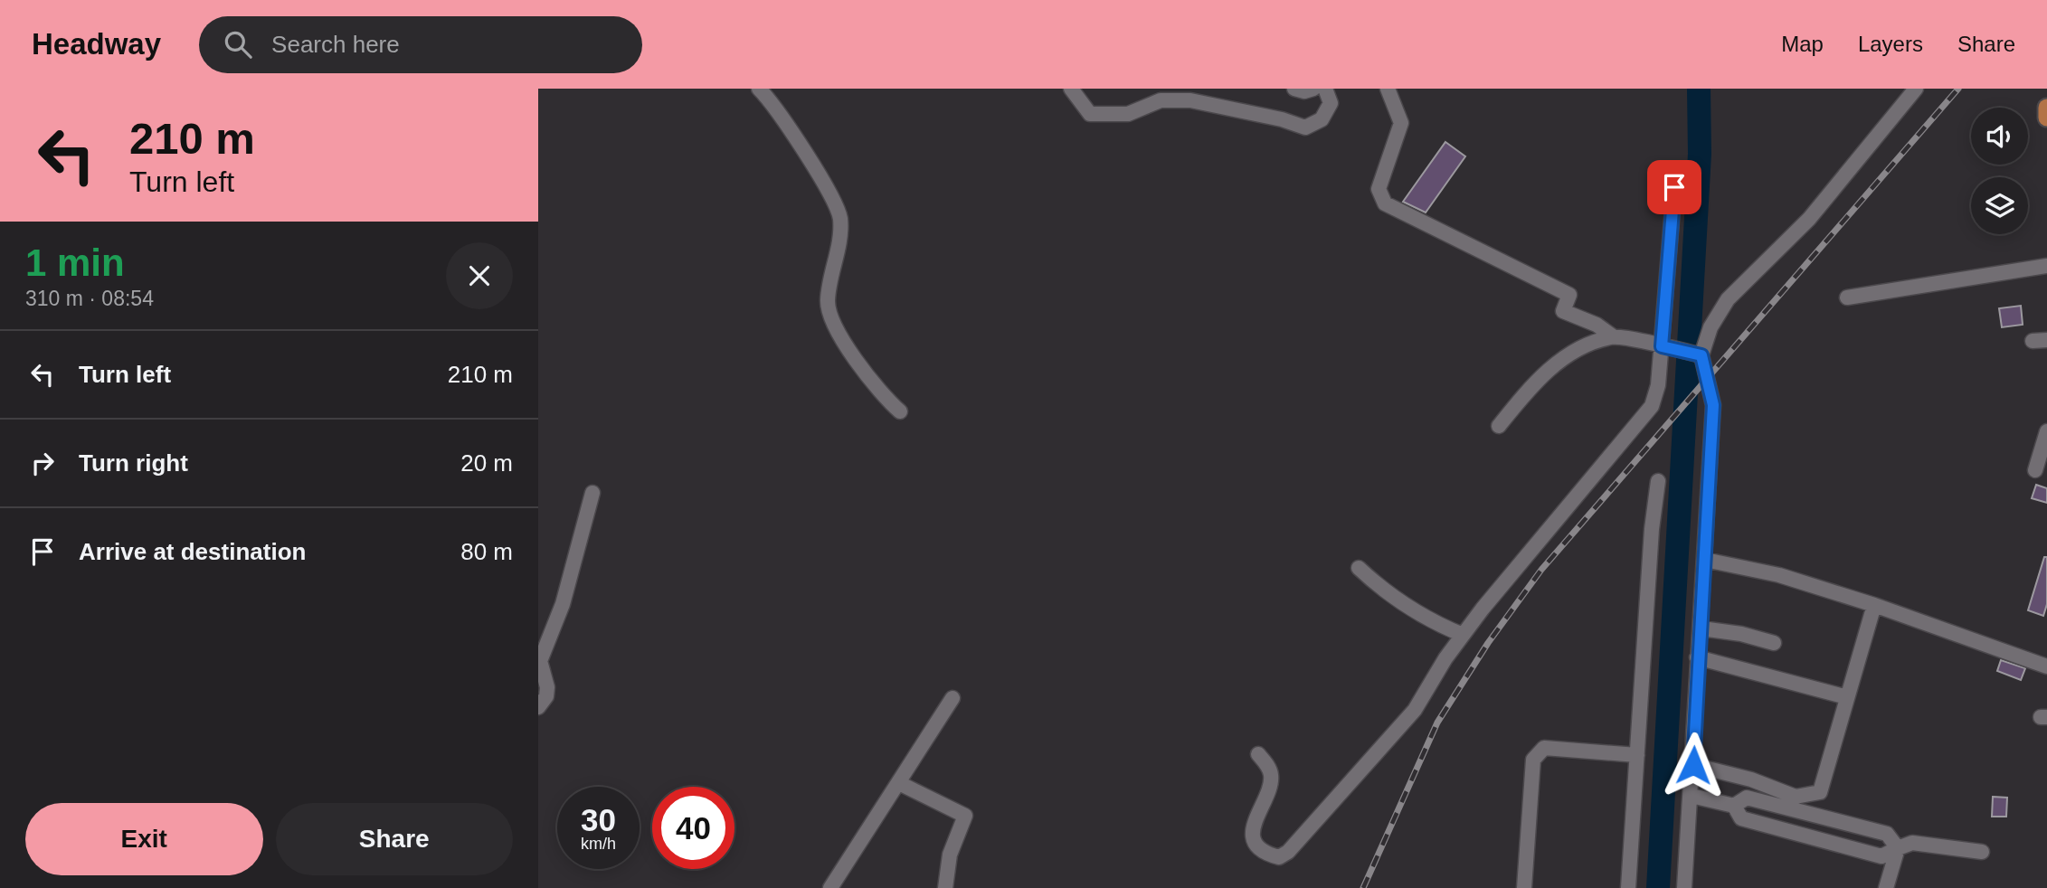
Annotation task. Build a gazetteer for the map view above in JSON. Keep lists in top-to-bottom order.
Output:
{
  "page": {
    "header": "Headway",
    "search": "Search here",
    "nav": ["Map", "Layers", "Share"],
    "turn": ["210 m", "Turn left"],
    "heading": ["1 min", "310 m · 08:54"],
    "list": [
      {
        "name": "Turn left",
        "value": "210 m"
      },
      {
        "name": "Turn right",
        "value": "20 m"
      },
      {
        "name": "Arrive at destination",
        "value": "80 m"
      }
    ],
    "speed": "30 km/h",
    "limit": "40",
    "buttons": ["Exit", "Share"]
  }
}
